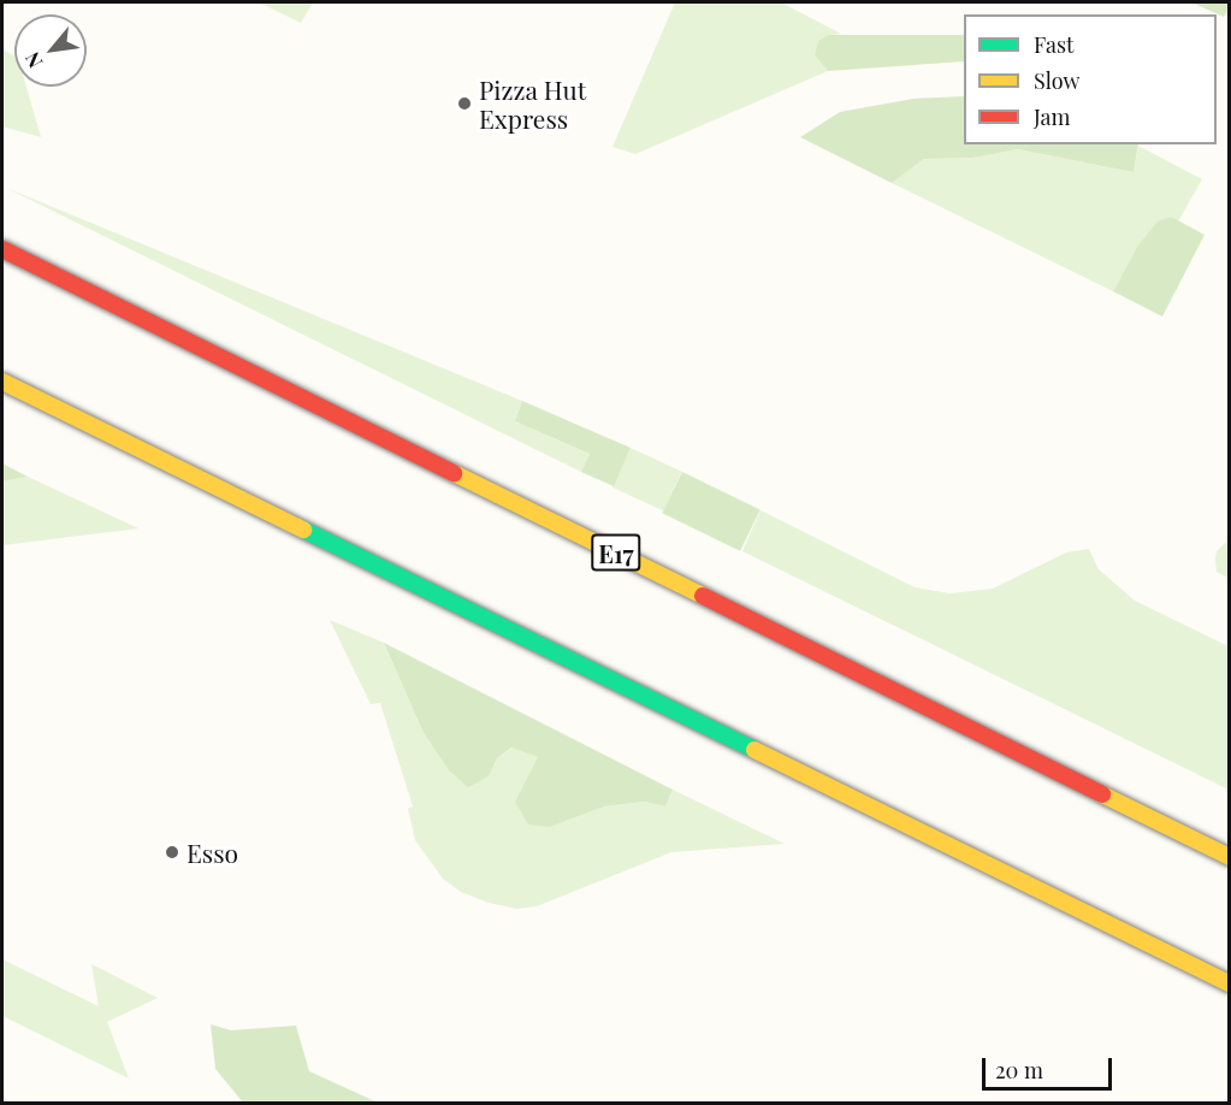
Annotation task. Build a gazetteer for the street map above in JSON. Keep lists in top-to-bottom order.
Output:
{
  "streets": {
    "highway": ["E17"]
  },
  "places": ["Pizza Hut Express", "Esso"],
  "legend": ["Fast", "Slow", "Jam"],
  "scale_bar": "20 m",
  "north": "bottom left"
}
